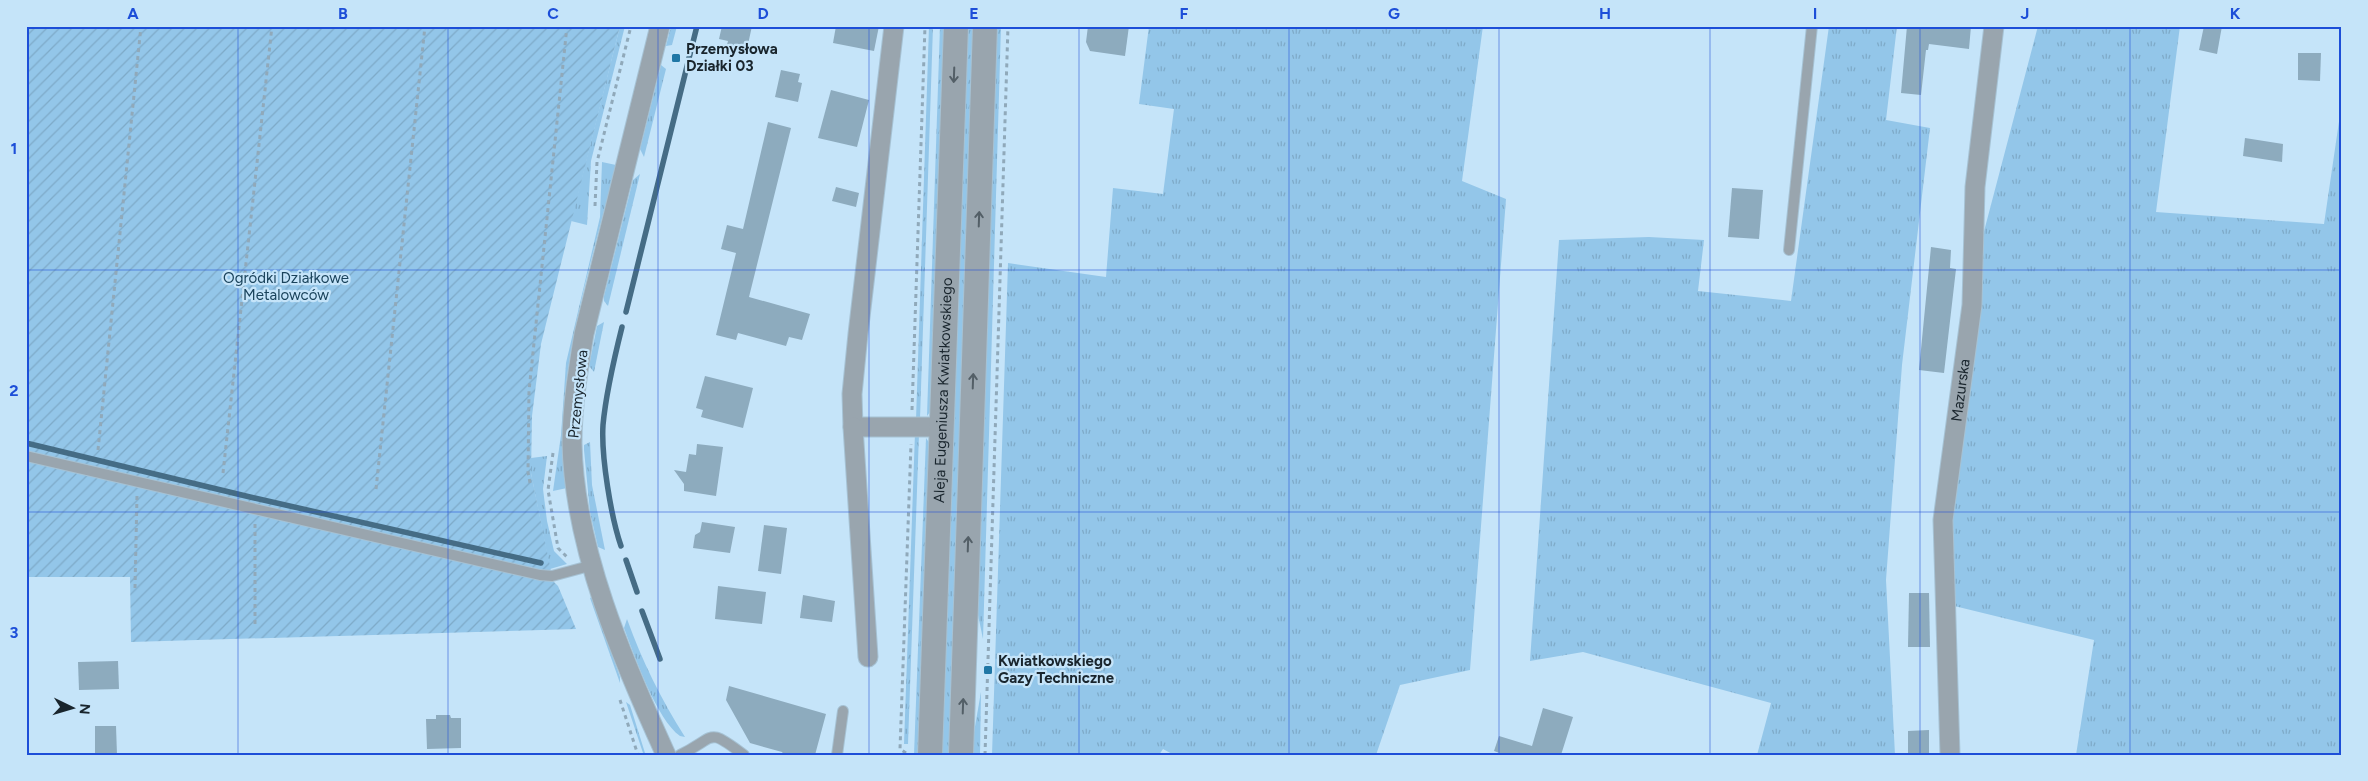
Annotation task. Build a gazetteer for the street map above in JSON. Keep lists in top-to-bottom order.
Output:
{
  "streets": {
    "street": ["Mazurska", "Aleja Eugeniusza Kwiatkowskiego", "Przemysłowa"]
  },
  "parks": ["Ogródki Działkowe Metalowców"],
  "places": {
    "transit": ["Przemysłowa Działki 03", "Kwiatkowskiego Gazy Techniczne"]
  },
  "north": "right",
  "grid": {
    "columns": [
      "A",
      "B",
      "C",
      "D",
      "E",
      "F",
      "G",
      "H",
      "I",
      "J",
      "K"
    ],
    "rows": ["1", "2", "3"]
  }
}
